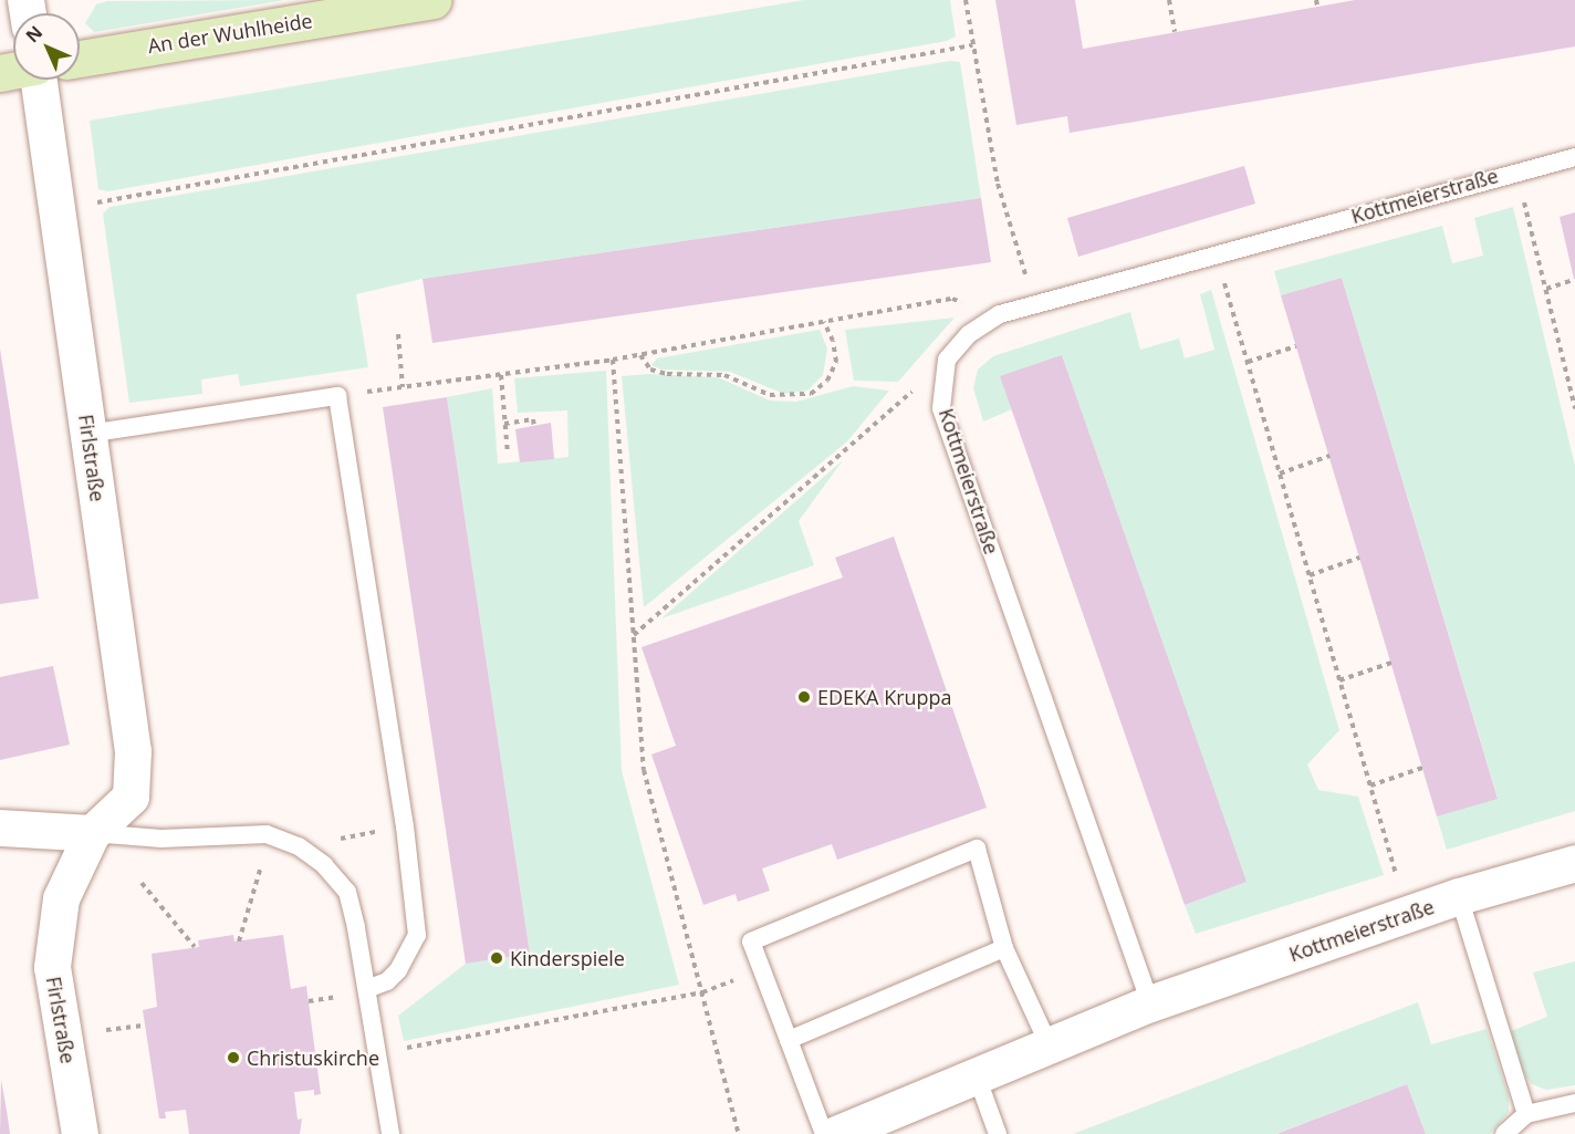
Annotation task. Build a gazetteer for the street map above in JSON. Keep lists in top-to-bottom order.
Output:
{
  "streets": {
    "main road": ["An der Wuhlheide"],
    "street": ["Kottmeierstraße", "Firlstraße"]
  },
  "places": ["EDEKA Kruppa", "Kinderspiele", "Christuskirche"],
  "north": "top left"
}
